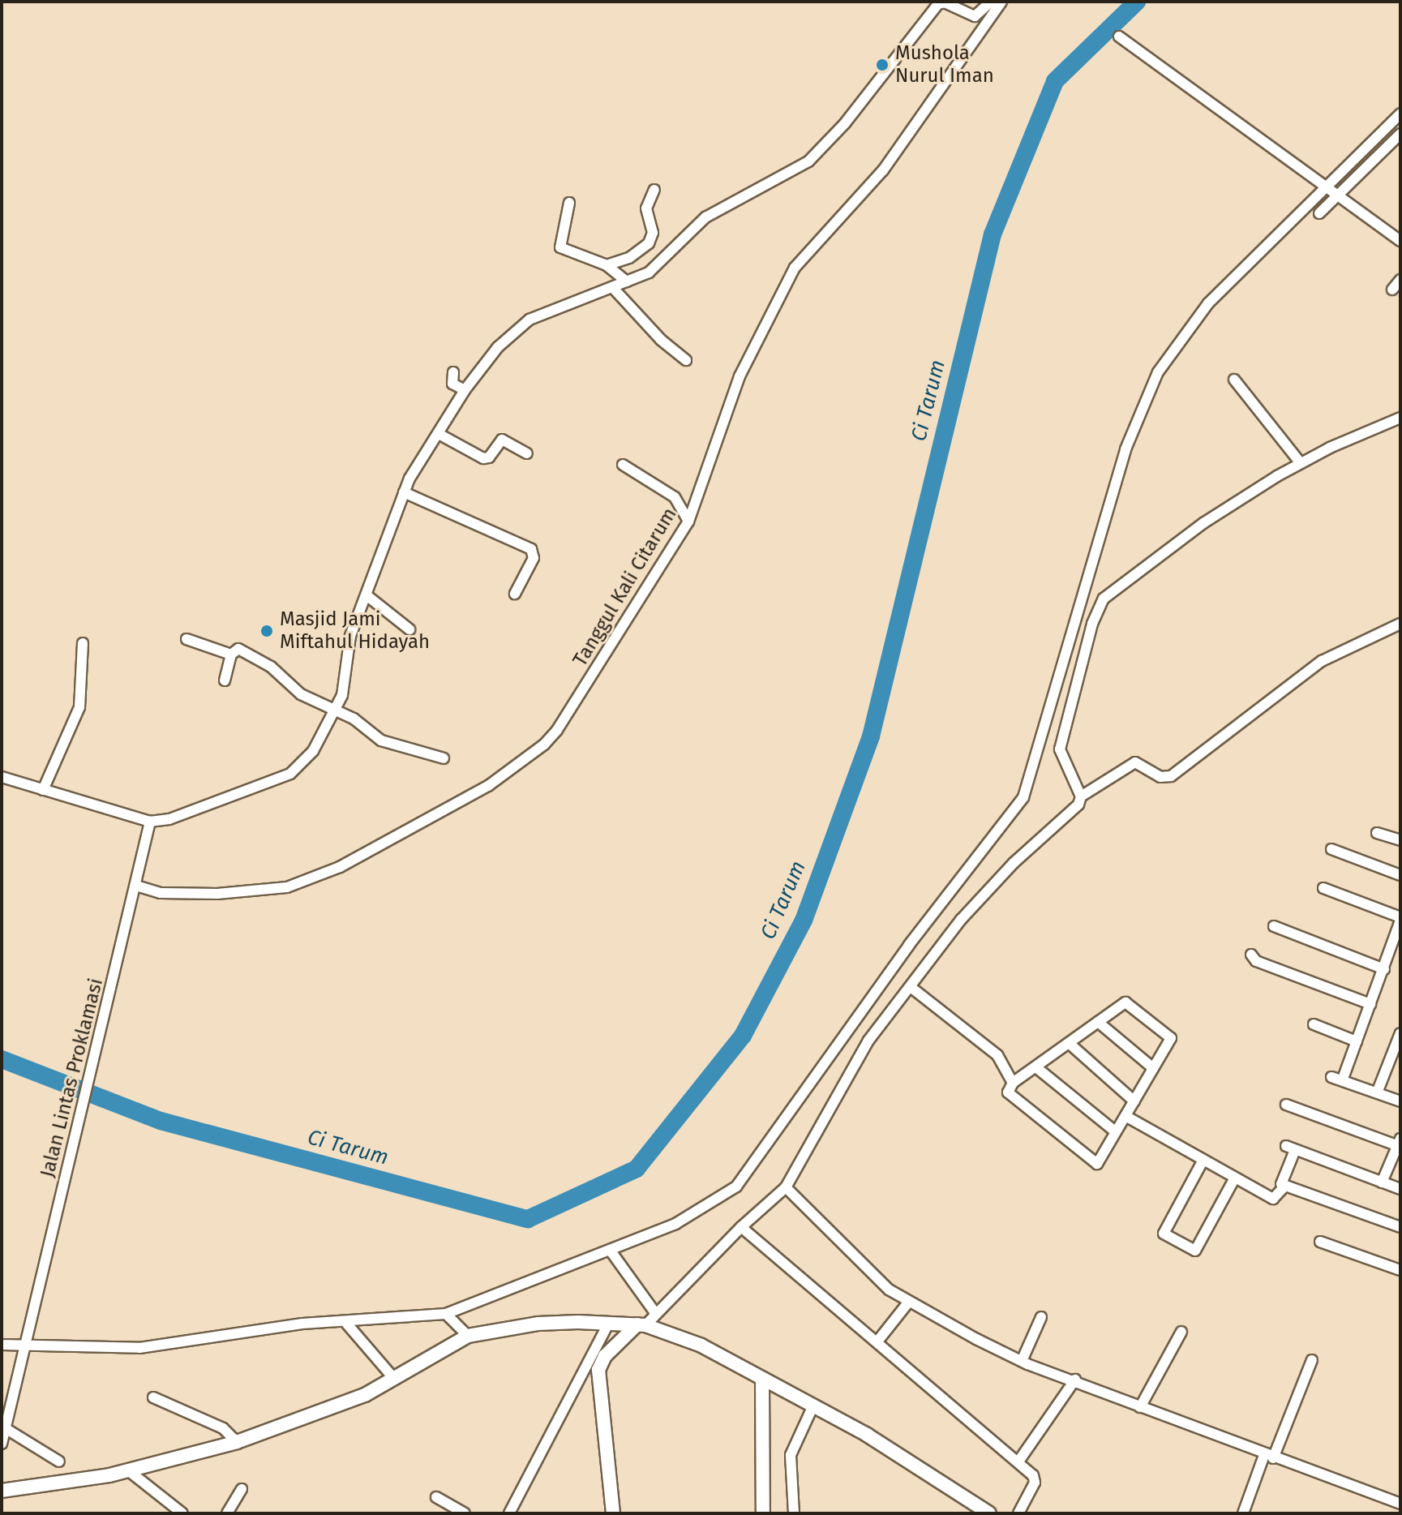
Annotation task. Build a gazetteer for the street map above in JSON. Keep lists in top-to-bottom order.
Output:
{
  "streets": {
    "street": ["Tanggul Kali Citarum", "Jalan Lintas Proklamasi"]
  },
  "crossings": [
    ["Tanggul Kali Citarum", "Jalan Lintas Proklamasi"]
  ],
  "water": ["Ci Tarum"],
  "places": ["Mushola Nurul Iman", "Masjid Jami Miftahul Hidayah"]
}
